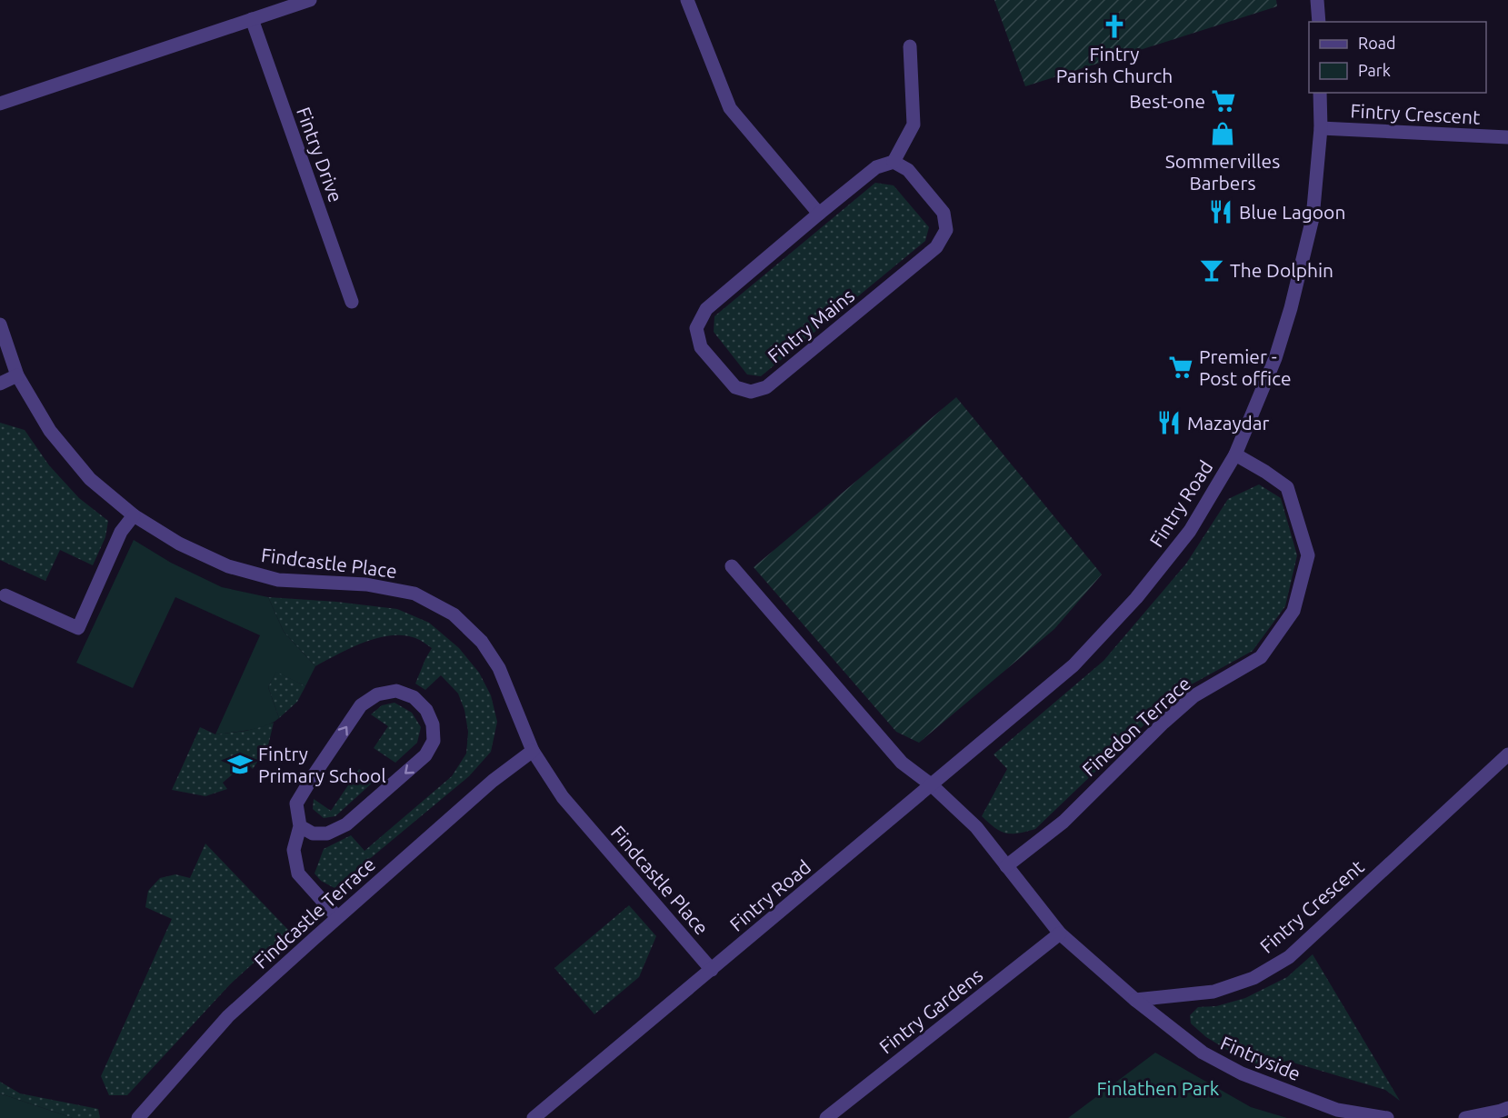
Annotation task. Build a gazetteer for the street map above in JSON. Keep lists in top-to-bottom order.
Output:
{
  "streets": {
    "street": [
      "Fintry Crescent",
      "Fintry Drive",
      "Fintry Mains",
      "Fintry Road",
      "Findcastle Place",
      "Finedon Terrace",
      "Findcastle Terrace",
      "Fintry Gardens",
      "Fintryside"
    ]
  },
  "crossings": [
    ["Fintry Crescent", "Fintry Road"],
    ["Fintry Crescent", "Fintryside"],
    ["Fintry Road", "Findcastle Place"],
    ["Fintry Road", "Finedon Terrace"],
    ["Findcastle Place", "Findcastle Terrace"]
  ],
  "parks": ["Finlathen Park"],
  "places": {
    "church": ["Fintry Parish Church"],
    "supermarket": ["Best-one", "Premier - Post office"],
    "shop": ["Sommervilles Barbers"],
    "restaurant": ["Blue Lagoon", "Mazaydar"],
    "bar": ["The Dolphin"],
    "school or university": ["Fintry Primary School"]
  },
  "legend": ["Road", "Park"]
}
